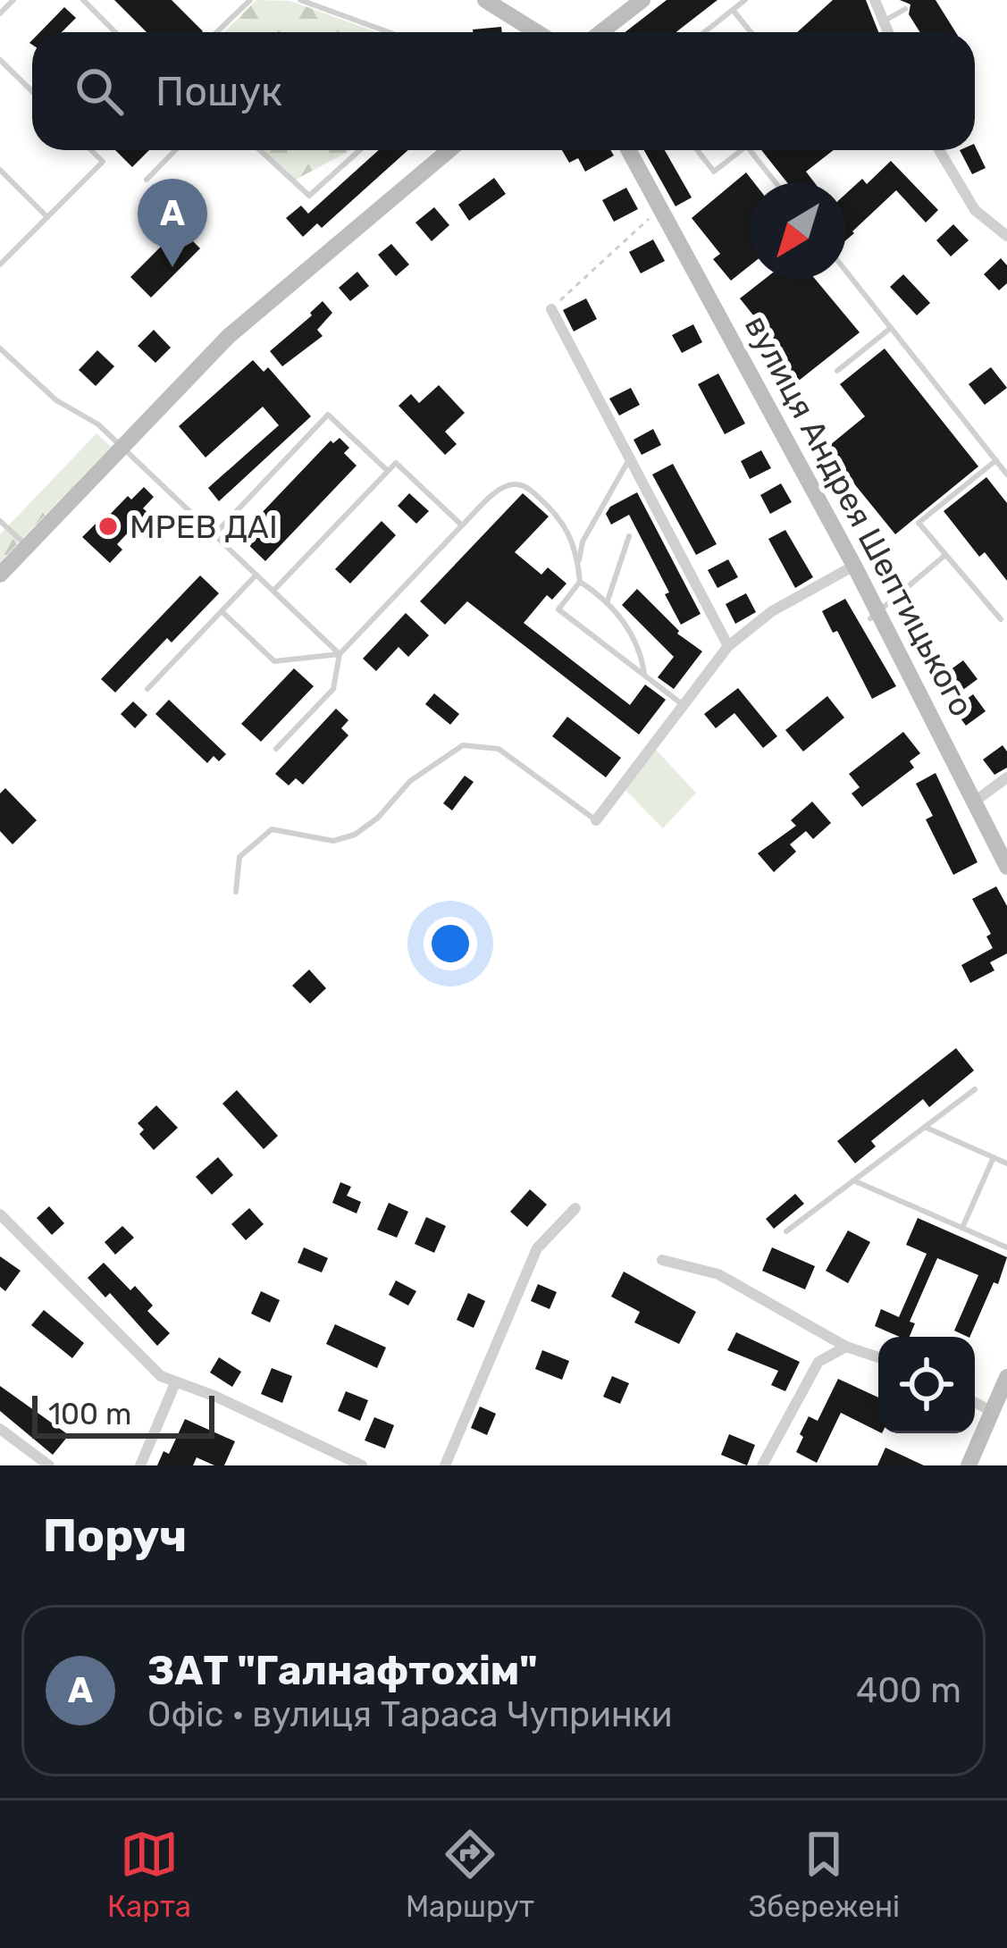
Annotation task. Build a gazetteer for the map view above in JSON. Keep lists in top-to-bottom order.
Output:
{
  "streets": {
    "main road": ["вулиця Андрея Шептицького"]
  },
  "places": ["МРЕВ ДАІ"],
  "scale_bar": "100 m",
  "north": "bottom left",
  "page": {
    "search": "Пошук",
    "pins": "A",
    "scale": "100 m",
    "heading": "Поруч",
    "list": [
      {
        "mark": "A",
        "name": "ЗАТ \"Галнафтохім\"",
        "note": "Офіс · вулиця Тараса Чупринки",
        "value": "400 m"
      }
    ],
    "nav": ["Карта", "Маршрут", "Збережені"]
  }
}
